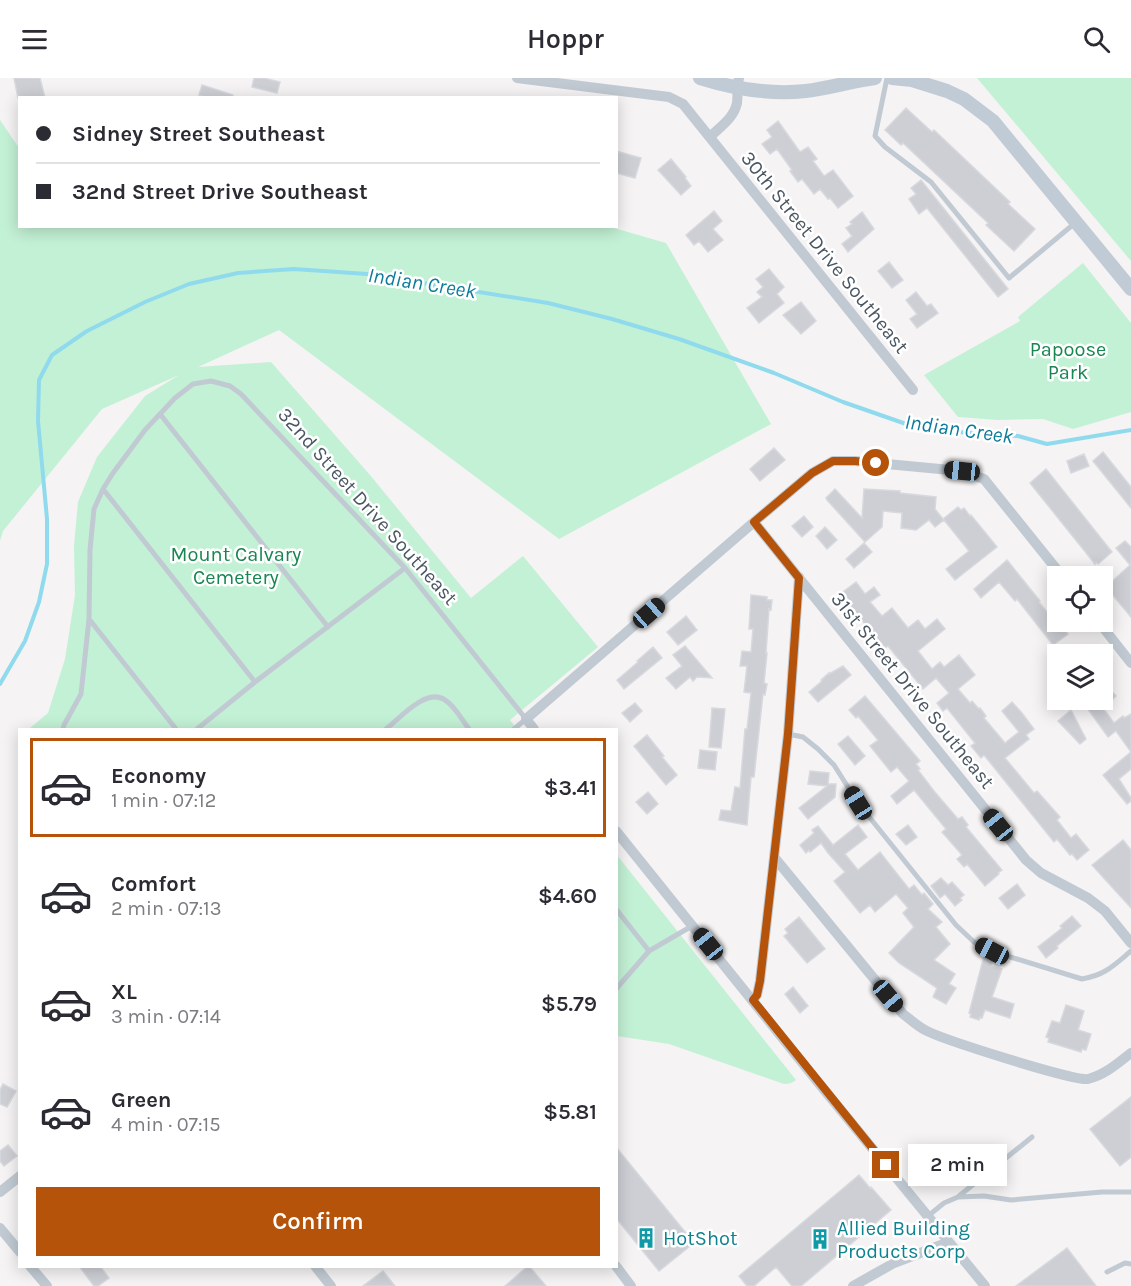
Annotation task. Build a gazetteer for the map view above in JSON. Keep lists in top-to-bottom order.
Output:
{
  "streets": {
    "street": ["30th Street Drive Southeast", "32nd Street Drive Southeast", "31st Street Drive Southeast"]
  },
  "water": ["Indian Creek"],
  "parks": ["Papoose Park", "Mount Calvary Cemetery"],
  "places": {
    "building": ["HotShot", "Allied Building Products Corp"]
  },
  "page": {
    "header": "Hoppr",
    "banner": ["Sidney Street Southeast", "32nd Street Drive Southeast"],
    "list": [
      {
        "name": "Economy",
        "note": "1 min · 07:12",
        "value": "$3.41"
      },
      {
        "name": "Comfort",
        "note": "2 min · 07:13",
        "value": "$4.60"
      },
      {
        "name": "XL",
        "note": "3 min · 07:14",
        "value": "$5.79"
      },
      {
        "name": "Green",
        "note": "4 min · 07:15",
        "value": "$5.81"
      }
    ],
    "bubble": "2 min",
    "buttons": "Confirm"
  }
}
